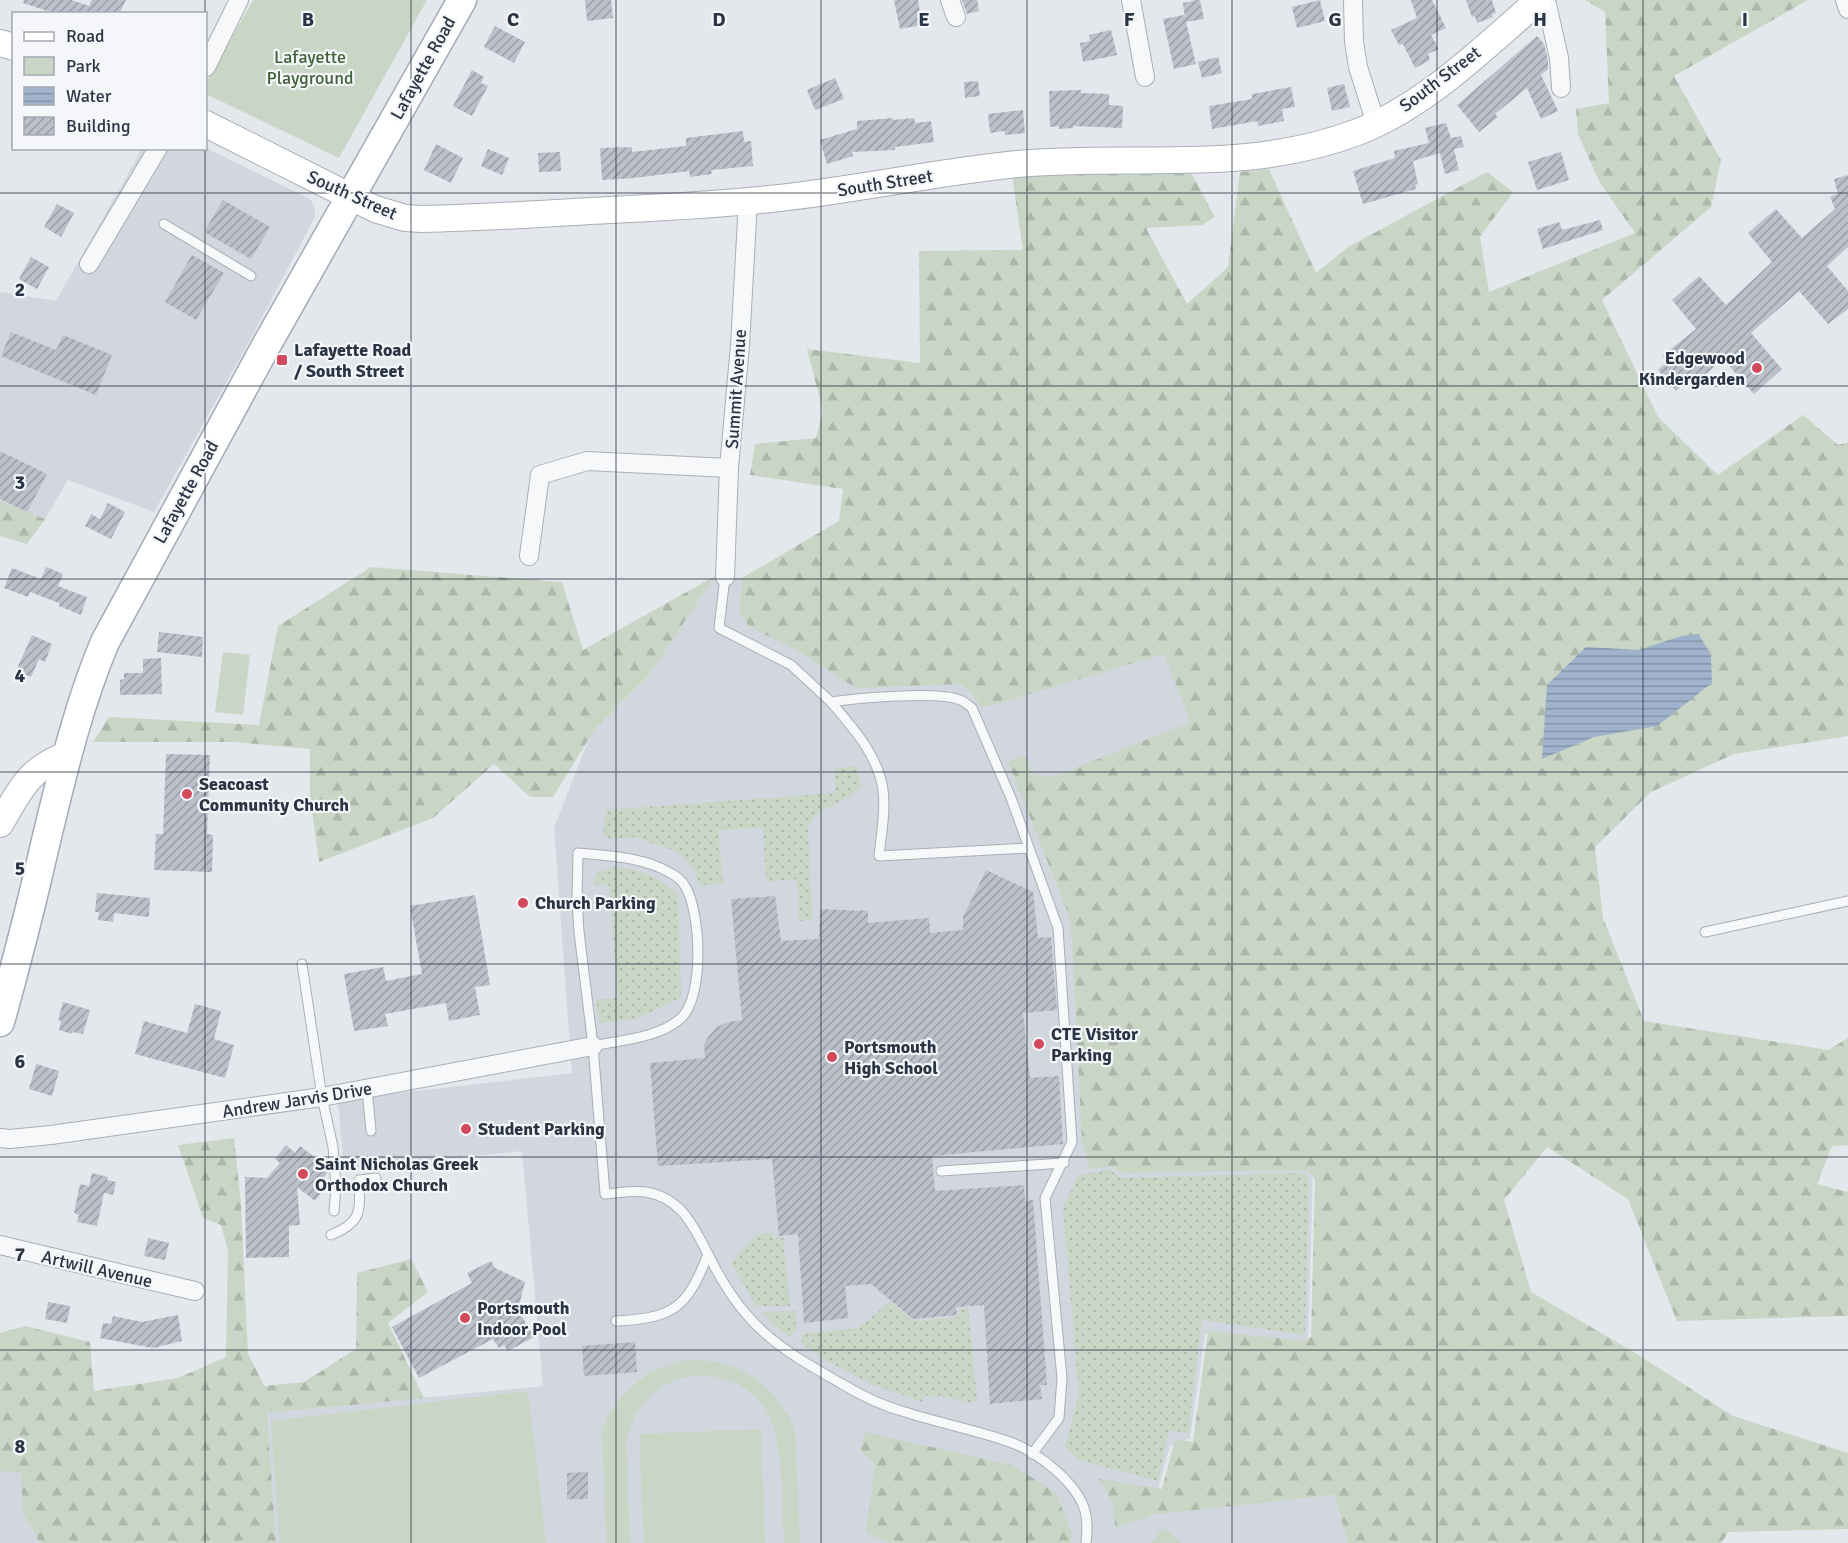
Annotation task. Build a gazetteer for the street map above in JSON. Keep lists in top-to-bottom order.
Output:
{
  "streets": {
    "main road": ["Lafayette Road"],
    "street": [
      "South Street",
      "Summit Avenue",
      "Andrew Jarvis Drive",
      "Artwill Avenue"
    ]
  },
  "crossings": [
    ["Lafayette Road", "South Street"],
    ["South Street", "Summit Avenue"]
  ],
  "parks": ["Lafayette Playground"],
  "places": {
    "transit": ["Lafayette Road / South Street"],
    "other": [
      "Edgewood Kindergarden",
      "Seacoast Community Church",
      "Church Parking",
      "CTE Visitor Parking",
      "Portsmouth High School",
      "Student Parking",
      "Saint Nicholas Greek Orthodox Church",
      "Portsmouth Indoor Pool"
    ]
  },
  "legend": [
    "Road",
    "Park",
    "Water",
    "Building"
  ],
  "grid": {
    "columns": [
      "B",
      "C",
      "D",
      "E",
      "F",
      "G",
      "H",
      "I"
    ],
    "rows": [
      "2",
      "3",
      "4",
      "5",
      "6",
      "7",
      "8"
    ]
  }
}
